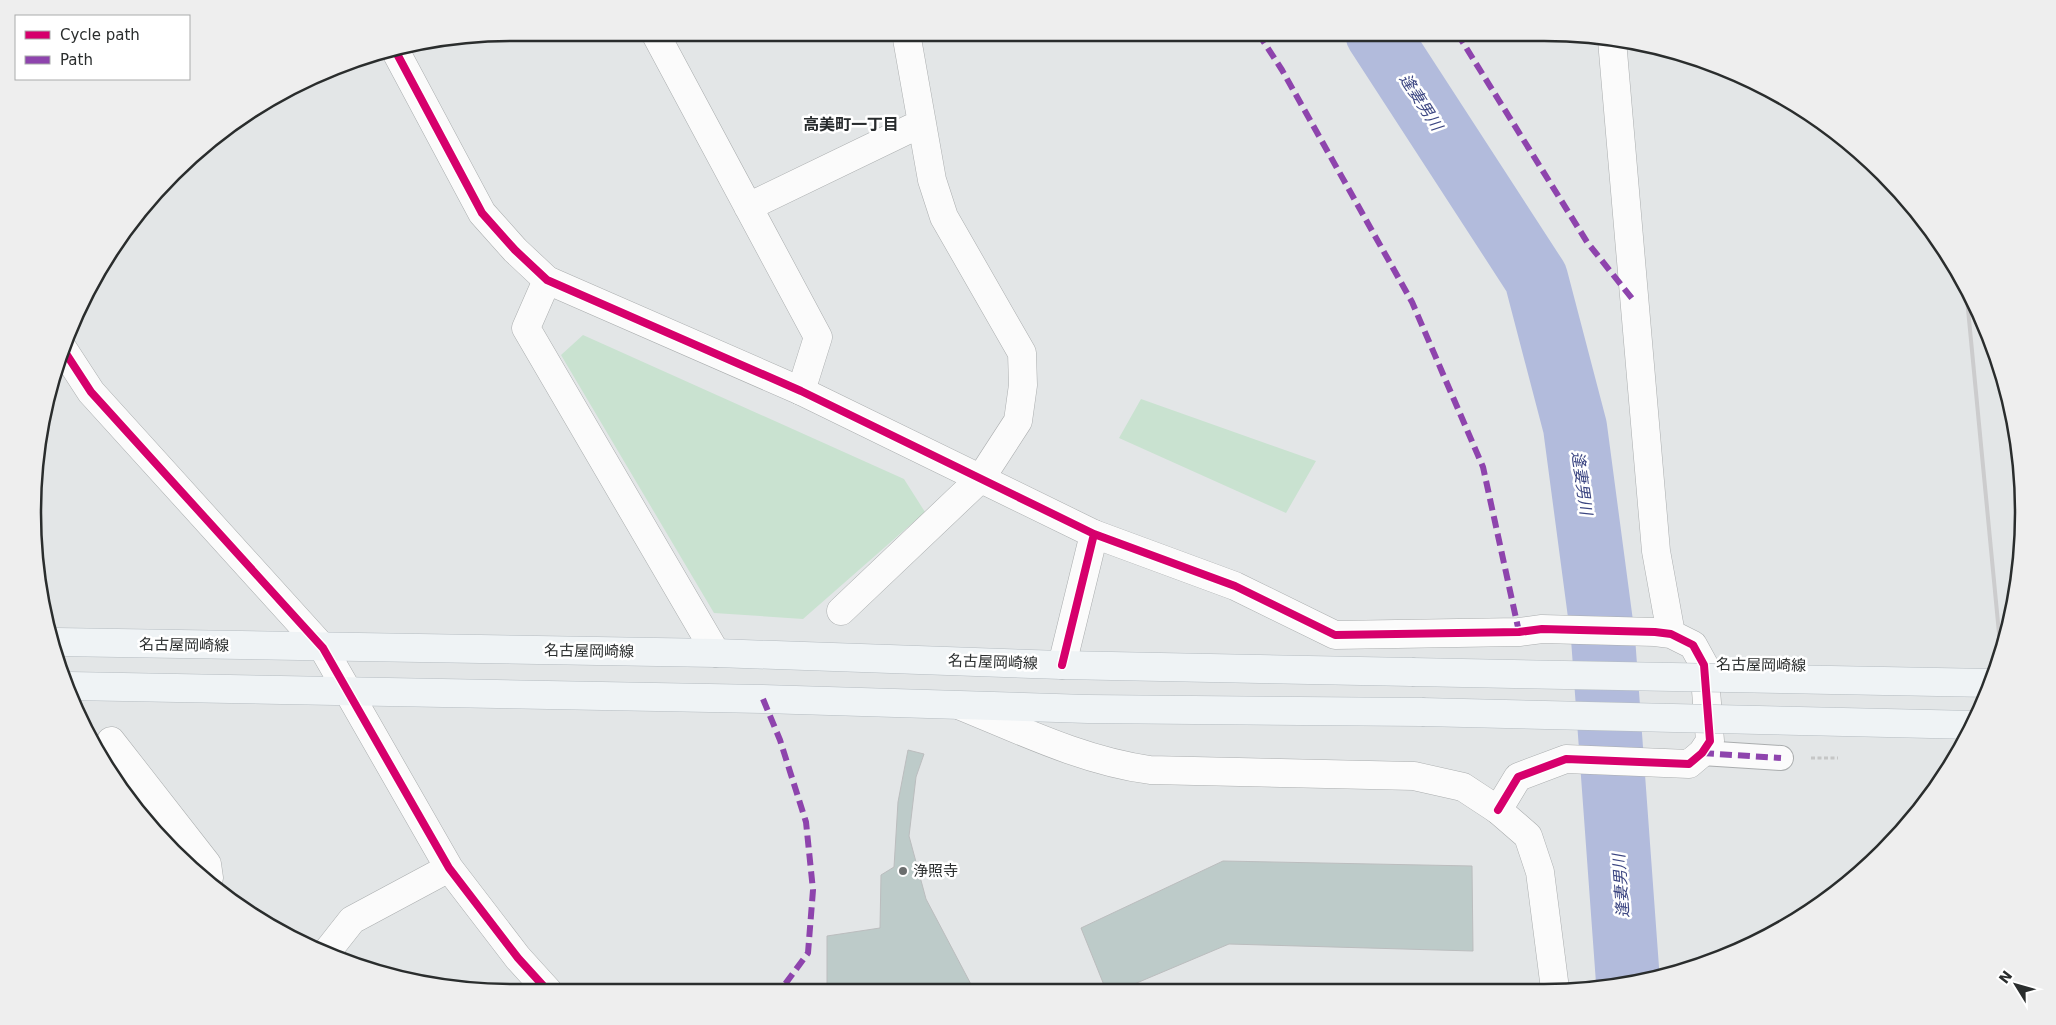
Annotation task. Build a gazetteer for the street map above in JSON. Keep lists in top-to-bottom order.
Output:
{
  "streets": {
    "main road": ["名古屋岡崎線"]
  },
  "districts": ["高美町一丁目"],
  "water": ["逢妻男川"],
  "places": ["浄照寺"],
  "legend": ["Cycle path", "Path"],
  "north": "top left"
}
